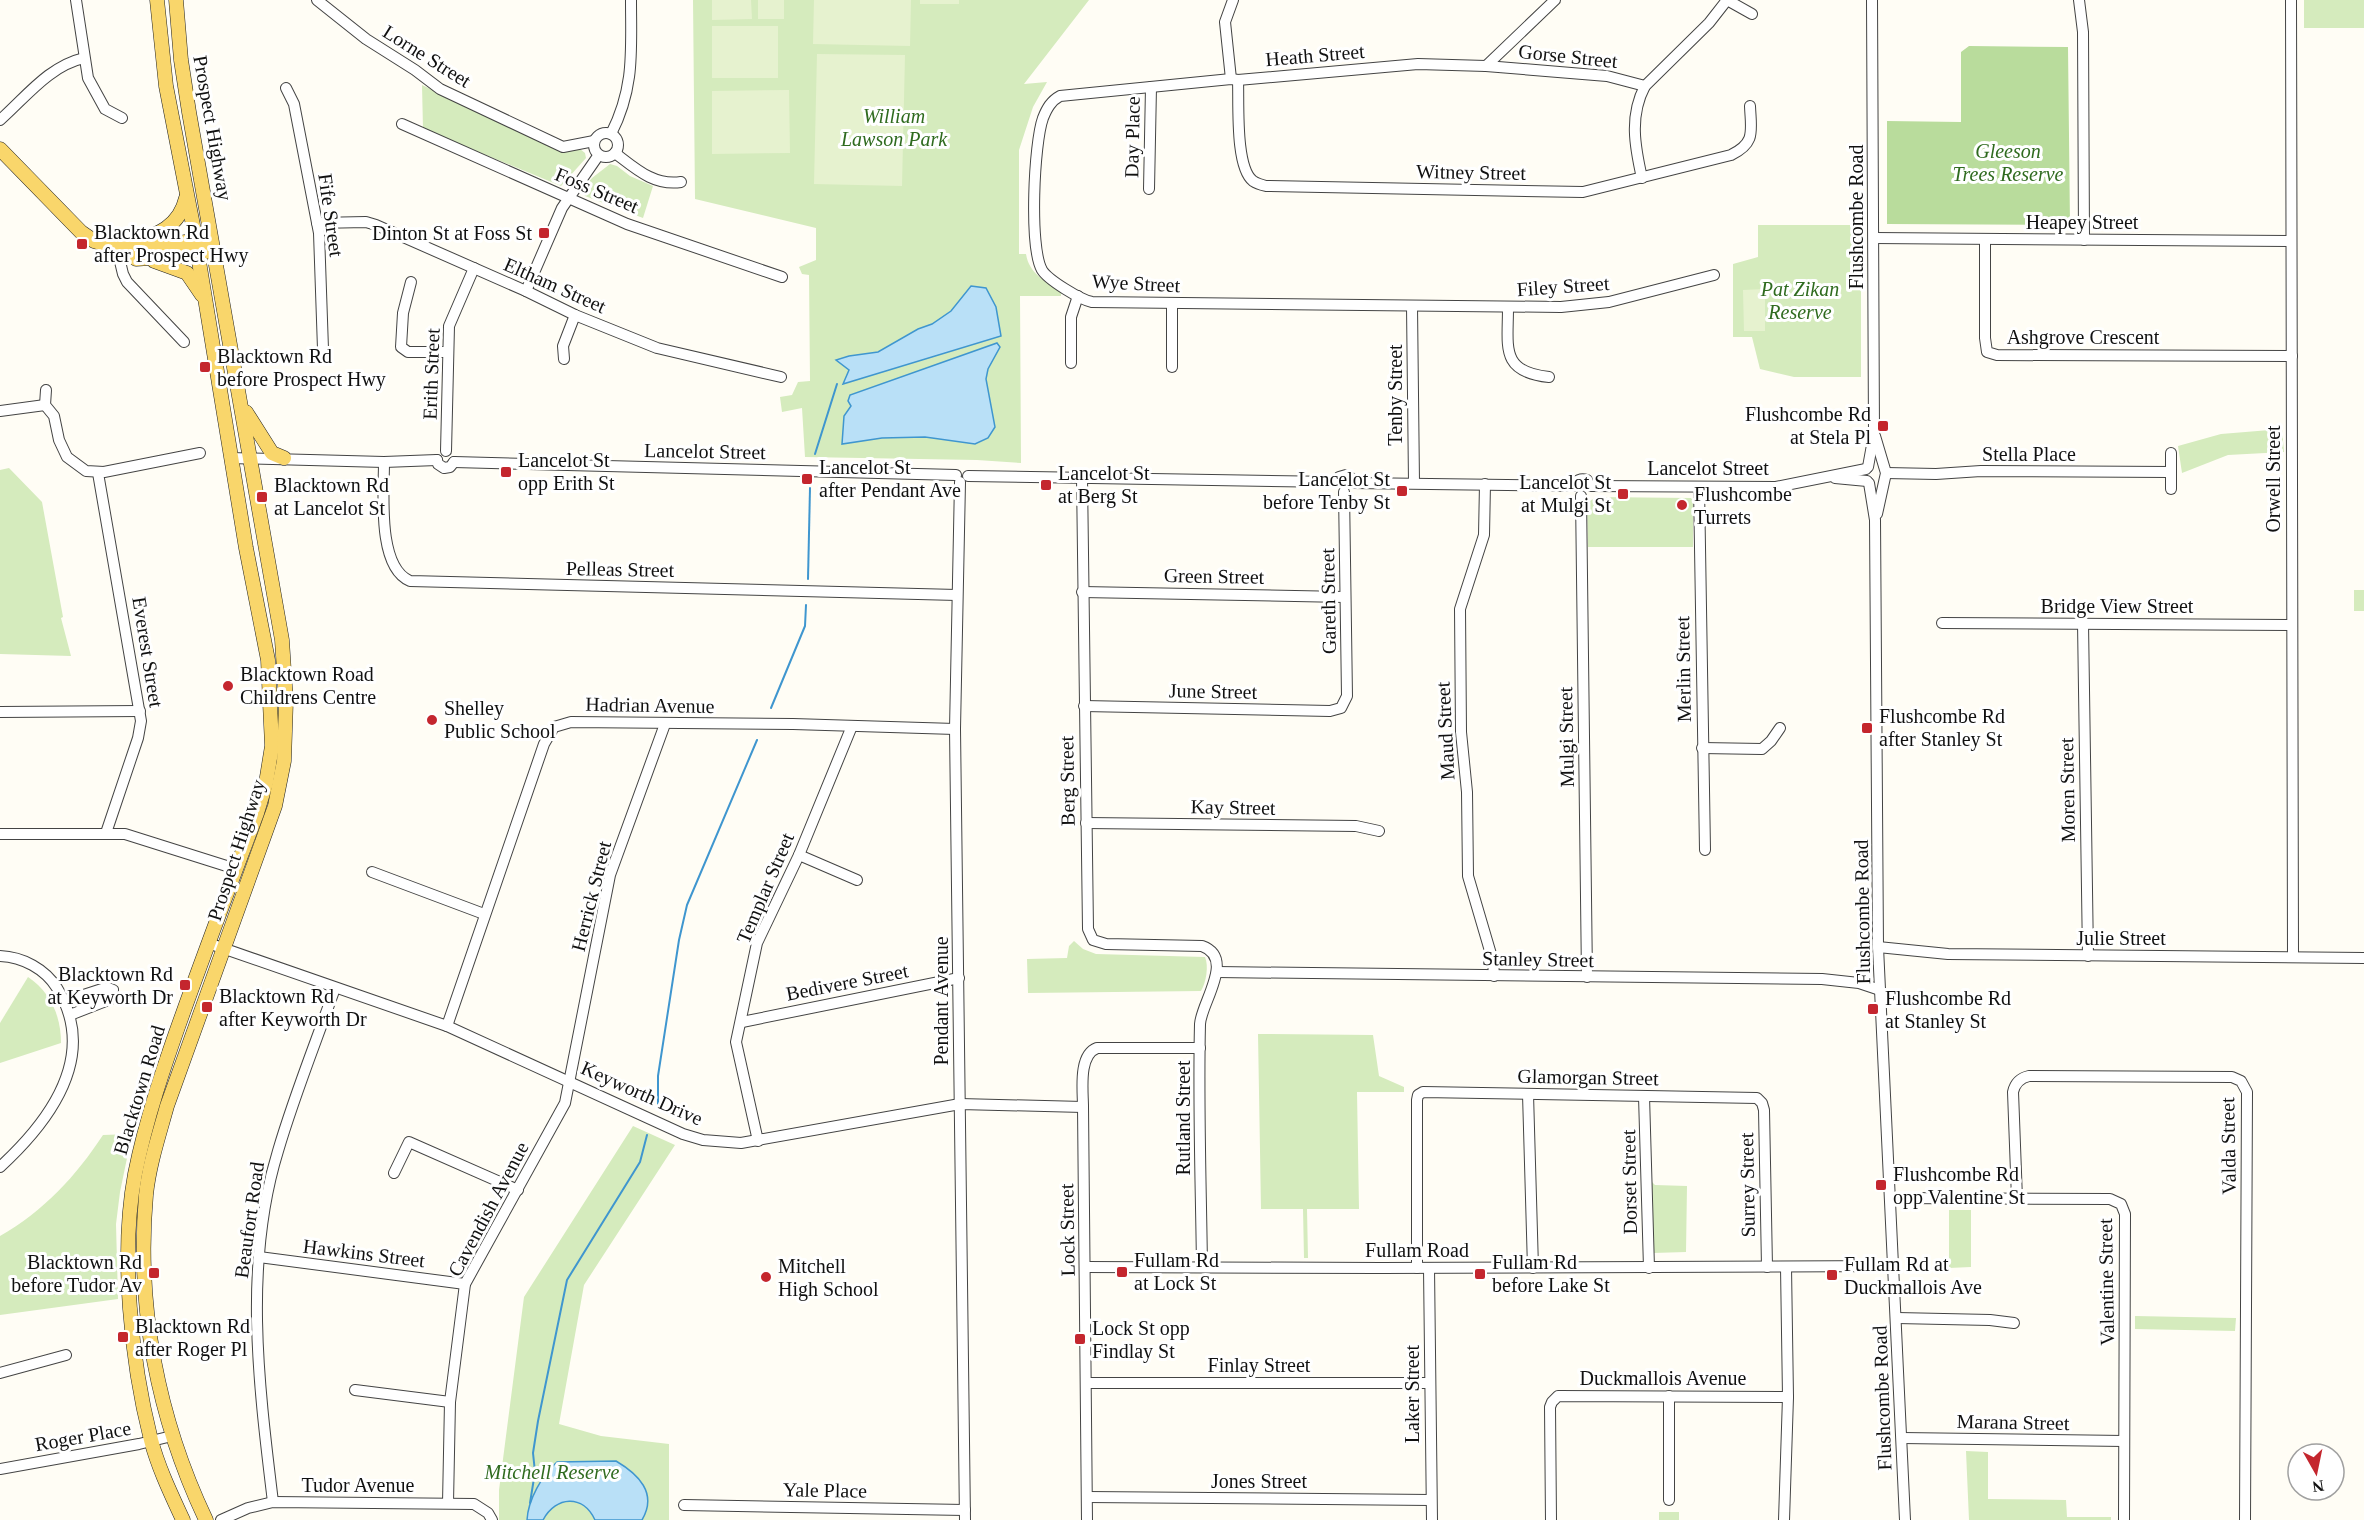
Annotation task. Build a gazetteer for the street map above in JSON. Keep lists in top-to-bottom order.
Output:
{
  "streets": {
    "main road": ["Prospect Highway", "Blacktown Road"],
    "street": [
      "Heath Street",
      "Lorne Street",
      "Gorse Street",
      "Day Place",
      "Witney Street",
      "Foss Street",
      "Fife Street",
      "Flushcombe Road",
      "Heapey Street",
      "Wye Street",
      "Eltham Street",
      "Filey Street",
      "Ashgrove Crescent",
      "Erith Street",
      "Tenby Street",
      "Lancelot Street",
      "Stella Place",
      "Orwell Street",
      "Pelleas Street",
      "Green Street",
      "Gareth Street",
      "Bridge View Street",
      "Everest Street",
      "Merlin Street",
      "June Street",
      "Hadrian Avenue",
      "Maud Street",
      "Mulgi Street",
      "Berg Street",
      "Moren Street",
      "Kay Street",
      "Templar Street",
      "Herrick Street",
      "Julie Street",
      "Stanley Street",
      "Bedivere Street",
      "Pendant Avenue",
      "Glamorgan Street",
      "Keyworth Drive",
      "Rutland Street",
      "Valda Street",
      "Dorset Street",
      "Surrey Street",
      "Cavendish Avenue",
      "Beaufort Road",
      "Lock Street",
      "Fullam Road",
      "Hawkins Street",
      "Valentine Street",
      "Finlay Street",
      "Duckmallois Avenue",
      "Laker Street",
      "Marana Street",
      "Roger Place",
      "Jones Street",
      "Tudor Avenue",
      "Yale Place"
    ]
  },
  "crossings": [
    ["Heath Street", "Gorse Street"],
    ["Heath Street", "Day Place"],
    ["Heath Street", "Witney Street"],
    ["Heath Street", "Wye Street"],
    ["Prospect Highway", "Blacktown Road"],
    ["Prospect Highway", "Keyworth Drive"],
    ["Prospect Highway", "Roger Place"],
    ["Fife Street", "Eltham Street"],
    ["Flushcombe Road", "Heapey Street"],
    ["Flushcombe Road", "Lancelot Street"],
    ["Flushcombe Road", "Stella Place"],
    ["Flushcombe Road", "Julie Street"],
    ["Flushcombe Road", "Stanley Street"],
    ["Flushcombe Road", "Fullam Road"],
    ["Flushcombe Road", "Valentine Street"],
    ["Flushcombe Road", "Marana Street"],
    ["Heapey Street", "Ashgrove Crescent"],
    ["Heapey Street", "Orwell Street"],
    ["Wye Street", "Filey Street"],
    ["Wye Street", "Tenby Street"],
    ["Eltham Street", "Erith Street"],
    ["Filey Street", "Tenby Street"],
    ["Ashgrove Crescent", "Orwell Street"],
    ["Erith Street", "Lancelot Street"],
    ["Lancelot Street", "Gareth Street"],
    ["Lancelot Street", "Merlin Street"],
    ["Lancelot Street", "Mulgi Street"],
    ["Lancelot Street", "Berg Street"],
    ["Lancelot Street", "Pendant Avenue"],
    ["Orwell Street", "Bridge View Street"],
    ["Orwell Street", "Julie Street"],
    ["Pelleas Street", "Pendant Avenue"],
    ["Green Street", "Gareth Street"],
    ["Green Street", "Berg Street"],
    ["Gareth Street", "June Street"],
    ["Bridge View Street", "Moren Street"],
    ["June Street", "Berg Street"],
    ["Hadrian Avenue", "Templar Street"],
    ["Hadrian Avenue", "Herrick Street"],
    ["Hadrian Avenue", "Pendant Avenue"],
    ["Hadrian Avenue", "Keyworth Drive"],
    ["Maud Street", "Stanley Street"],
    ["Mulgi Street", "Stanley Street"],
    ["Berg Street", "Kay Street"],
    ["Berg Street", "Stanley Street"],
    ["Berg Street", "Rutland Street"],
    ["Moren Street", "Julie Street"],
    ["Templar Street", "Bedivere Street"],
    ["Templar Street", "Keyworth Drive"],
    ["Herrick Street", "Keyworth Drive"],
    ["Herrick Street", "Cavendish Avenue"],
    ["Stanley Street", "Rutland Street"],
    ["Bedivere Street", "Pendant Avenue"],
    ["Pendant Avenue", "Keyworth Drive"],
    ["Pendant Avenue", "Yale Place"],
    ["Glamorgan Street", "Dorset Street"],
    ["Glamorgan Street", "Surrey Street"],
    ["Glamorgan Street", "Fullam Road"],
    ["Blacktown Road", "Keyworth Drive"],
    ["Blacktown Road", "Roger Place"],
    ["Keyworth Drive", "Cavendish Avenue"],
    ["Keyworth Drive", "Beaufort Road"],
    ["Keyworth Drive", "Lock Street"],
    ["Rutland Street", "Lock Street"],
    ["Rutland Street", "Fullam Road"],
    ["Valda Street", "Valentine Street"],
    ["Dorset Street", "Fullam Road"],
    ["Surrey Street", "Fullam Road"],
    ["Cavendish Avenue", "Hawkins Street"],
    ["Cavendish Avenue", "Tudor Avenue"],
    ["Beaufort Road", "Hawkins Street"],
    ["Beaufort Road", "Tudor Avenue"],
    ["Lock Street", "Fullam Road"],
    ["Lock Street", "Finlay Street"],
    ["Lock Street", "Jones Street"],
    ["Fullam Road", "Laker Street"],
    ["Valentine Street", "Marana Street"],
    ["Finlay Street", "Laker Street"],
    ["Laker Street", "Jones Street"]
  ],
  "parks": [
    "William Lawson Park",
    "Gleeson Trees Reserve",
    "Pat Zikan Reserve",
    "Mitchell Reserve"
  ],
  "places": {
    "transit": [
      "Dinton St at Foss St",
      "Blacktown Rd after Prospect Hwy",
      "Blacktown Rd before Prospect Hwy",
      "Flushcombe Rd at Stela Pl",
      "Lancelot St opp Erith St",
      "Lancelot St after Pendant Ave",
      "Lancelot St at Berg St",
      "Lancelot St before Tenby St",
      "Lancelot St at Mulgi St",
      "Blacktown Rd at Lancelot St",
      "Flushcombe Rd after Stanley St",
      "Blacktown Rd at Keyworth Dr",
      "Blacktown Rd after Keyworth Dr",
      "Flushcombe Rd at Stanley St",
      "Flushcombe Rd opp Valentine St",
      "Fullam Rd at Lock St",
      "Blacktown Rd before Tudor Av",
      "Fullam Rd before Lake St",
      "Fullam Rd at Duckmallois Ave",
      "Blacktown Rd after Roger Pl",
      "Lock St opp Findlay St"
    ],
    "other": [
      "Flushcombe Turrets",
      "Blacktown Road Childrens Centre",
      "Shelley Public School",
      "Mitchell High School"
    ]
  },
  "north": "bottom"
}
